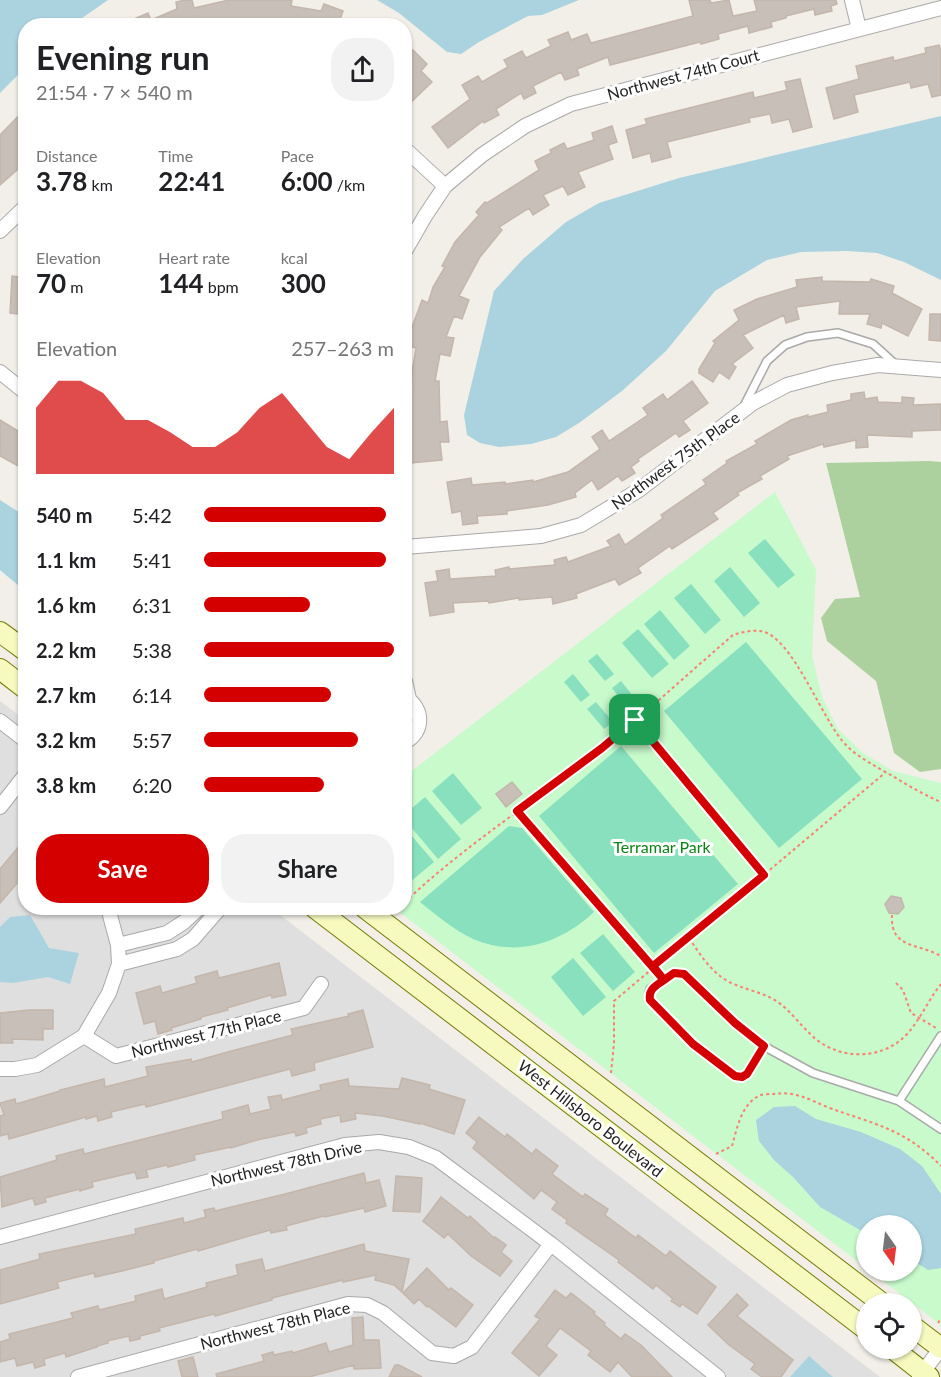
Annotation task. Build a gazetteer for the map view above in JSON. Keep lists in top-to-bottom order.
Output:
{
  "streets": {
    "street": [
      "Northwest 74th Court",
      "Northwest 75th Place",
      "Northwest 77th Place",
      "West Hillsboro Boulevard",
      "Northwest 78th Drive",
      "Northwest 78th Place"
    ]
  },
  "crossings": [
    ["Northwest 78th Drive", "Northwest 78th Place"]
  ],
  "parks": ["Terramar Park"],
  "north": "bottom",
  "page": {
    "heading": ["Evening run", "21:54 · 7 × 540 m"],
    "stats": [
      ["Distance", "3.78 km"],
      ["Time", "22:41"],
      ["Pace", "6:00 /km"],
      ["Elevation", "70 m"],
      ["Heart rate", "144 bpm"],
      ["kcal", "300"]
    ],
    "chart": ["Elevation", "257–263 m"],
    "list": [
      {
        "name": "540 m",
        "note": "5:42"
      },
      {
        "name": "1.1 km",
        "note": "5:41"
      },
      {
        "name": "1.6 km",
        "note": "6:31"
      },
      {
        "name": "2.2 km",
        "note": "5:38"
      },
      {
        "name": "2.7 km",
        "note": "6:14"
      },
      {
        "name": "3.2 km",
        "note": "5:57"
      },
      {
        "name": "3.8 km",
        "note": "6:20"
      }
    ],
    "buttons": ["Save", "Share"]
  }
}
